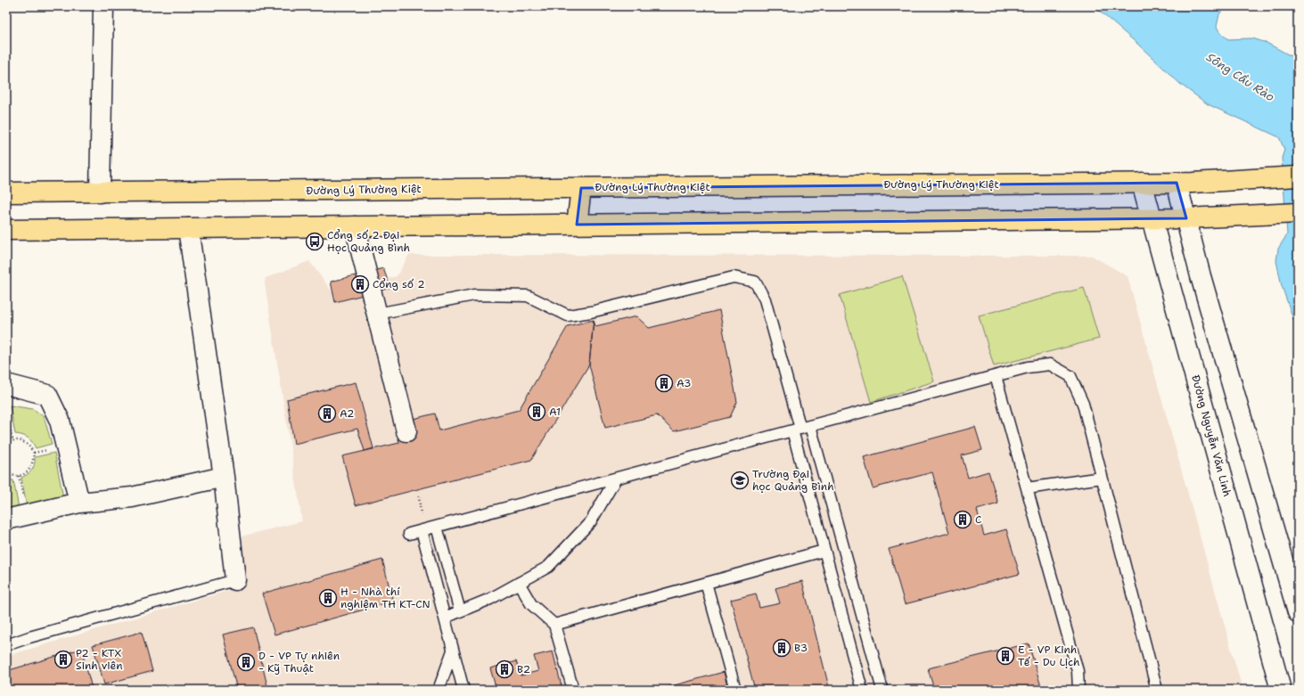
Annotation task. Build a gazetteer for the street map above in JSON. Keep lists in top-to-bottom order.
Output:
{
  "streets": {
    "main road": ["Đường Lý Thường Kiệt"],
    "street": ["Đường Nguyễn Văn Linh"]
  },
  "crossings": [
    ["Đường Lý Thường Kiệt", "Đường Nguyễn Văn Linh"]
  ],
  "water": ["Sông Cầu Rào"],
  "places": {
    "bus stop": ["Cổng số 2 Đại Học Quảng Bình"],
    "building": [
      "Cổng số 2",
      "A3",
      "A1",
      "A2",
      "C",
      "H - Nhà thí nghiệm TH KT-CN",
      "B3",
      "E - VP Kinh Tế - Du Lịch",
      "P2 - KTX Sinh viên",
      "D - VP Tự nhiên - Kỹ Thuật",
      "B2"
    ],
    "school or university": ["Trường Đại học Quảng Bình"]
  }
}
